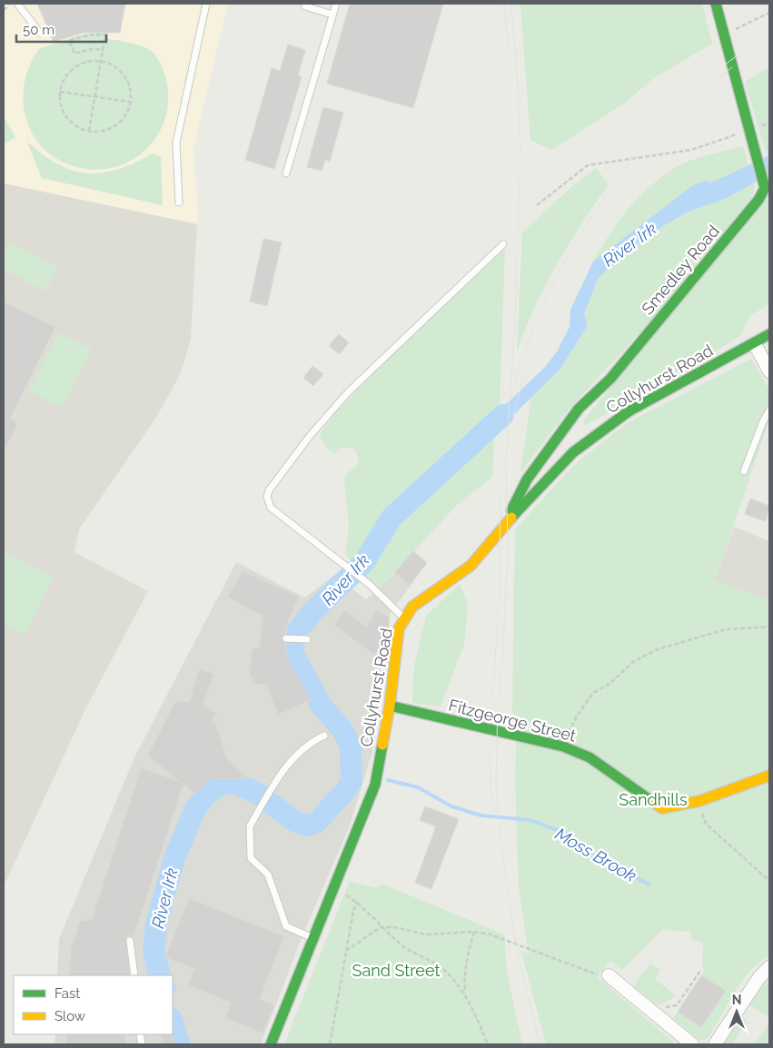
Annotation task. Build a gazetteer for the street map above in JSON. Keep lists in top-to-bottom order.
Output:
{
  "streets": {
    "street": ["Smedley Road", "Collyhurst Road", "Fitzgeorge Street"]
  },
  "crossings": [
    ["Smedley Road", "Collyhurst Road"],
    ["Collyhurst Road", "Fitzgeorge Street"]
  ],
  "water": ["River Irk", "Moss Brook"],
  "parks": ["Sandhills", "Sand Street"],
  "legend": ["Fast", "Slow"],
  "scale_bar": "50 m",
  "north": "top"
}
